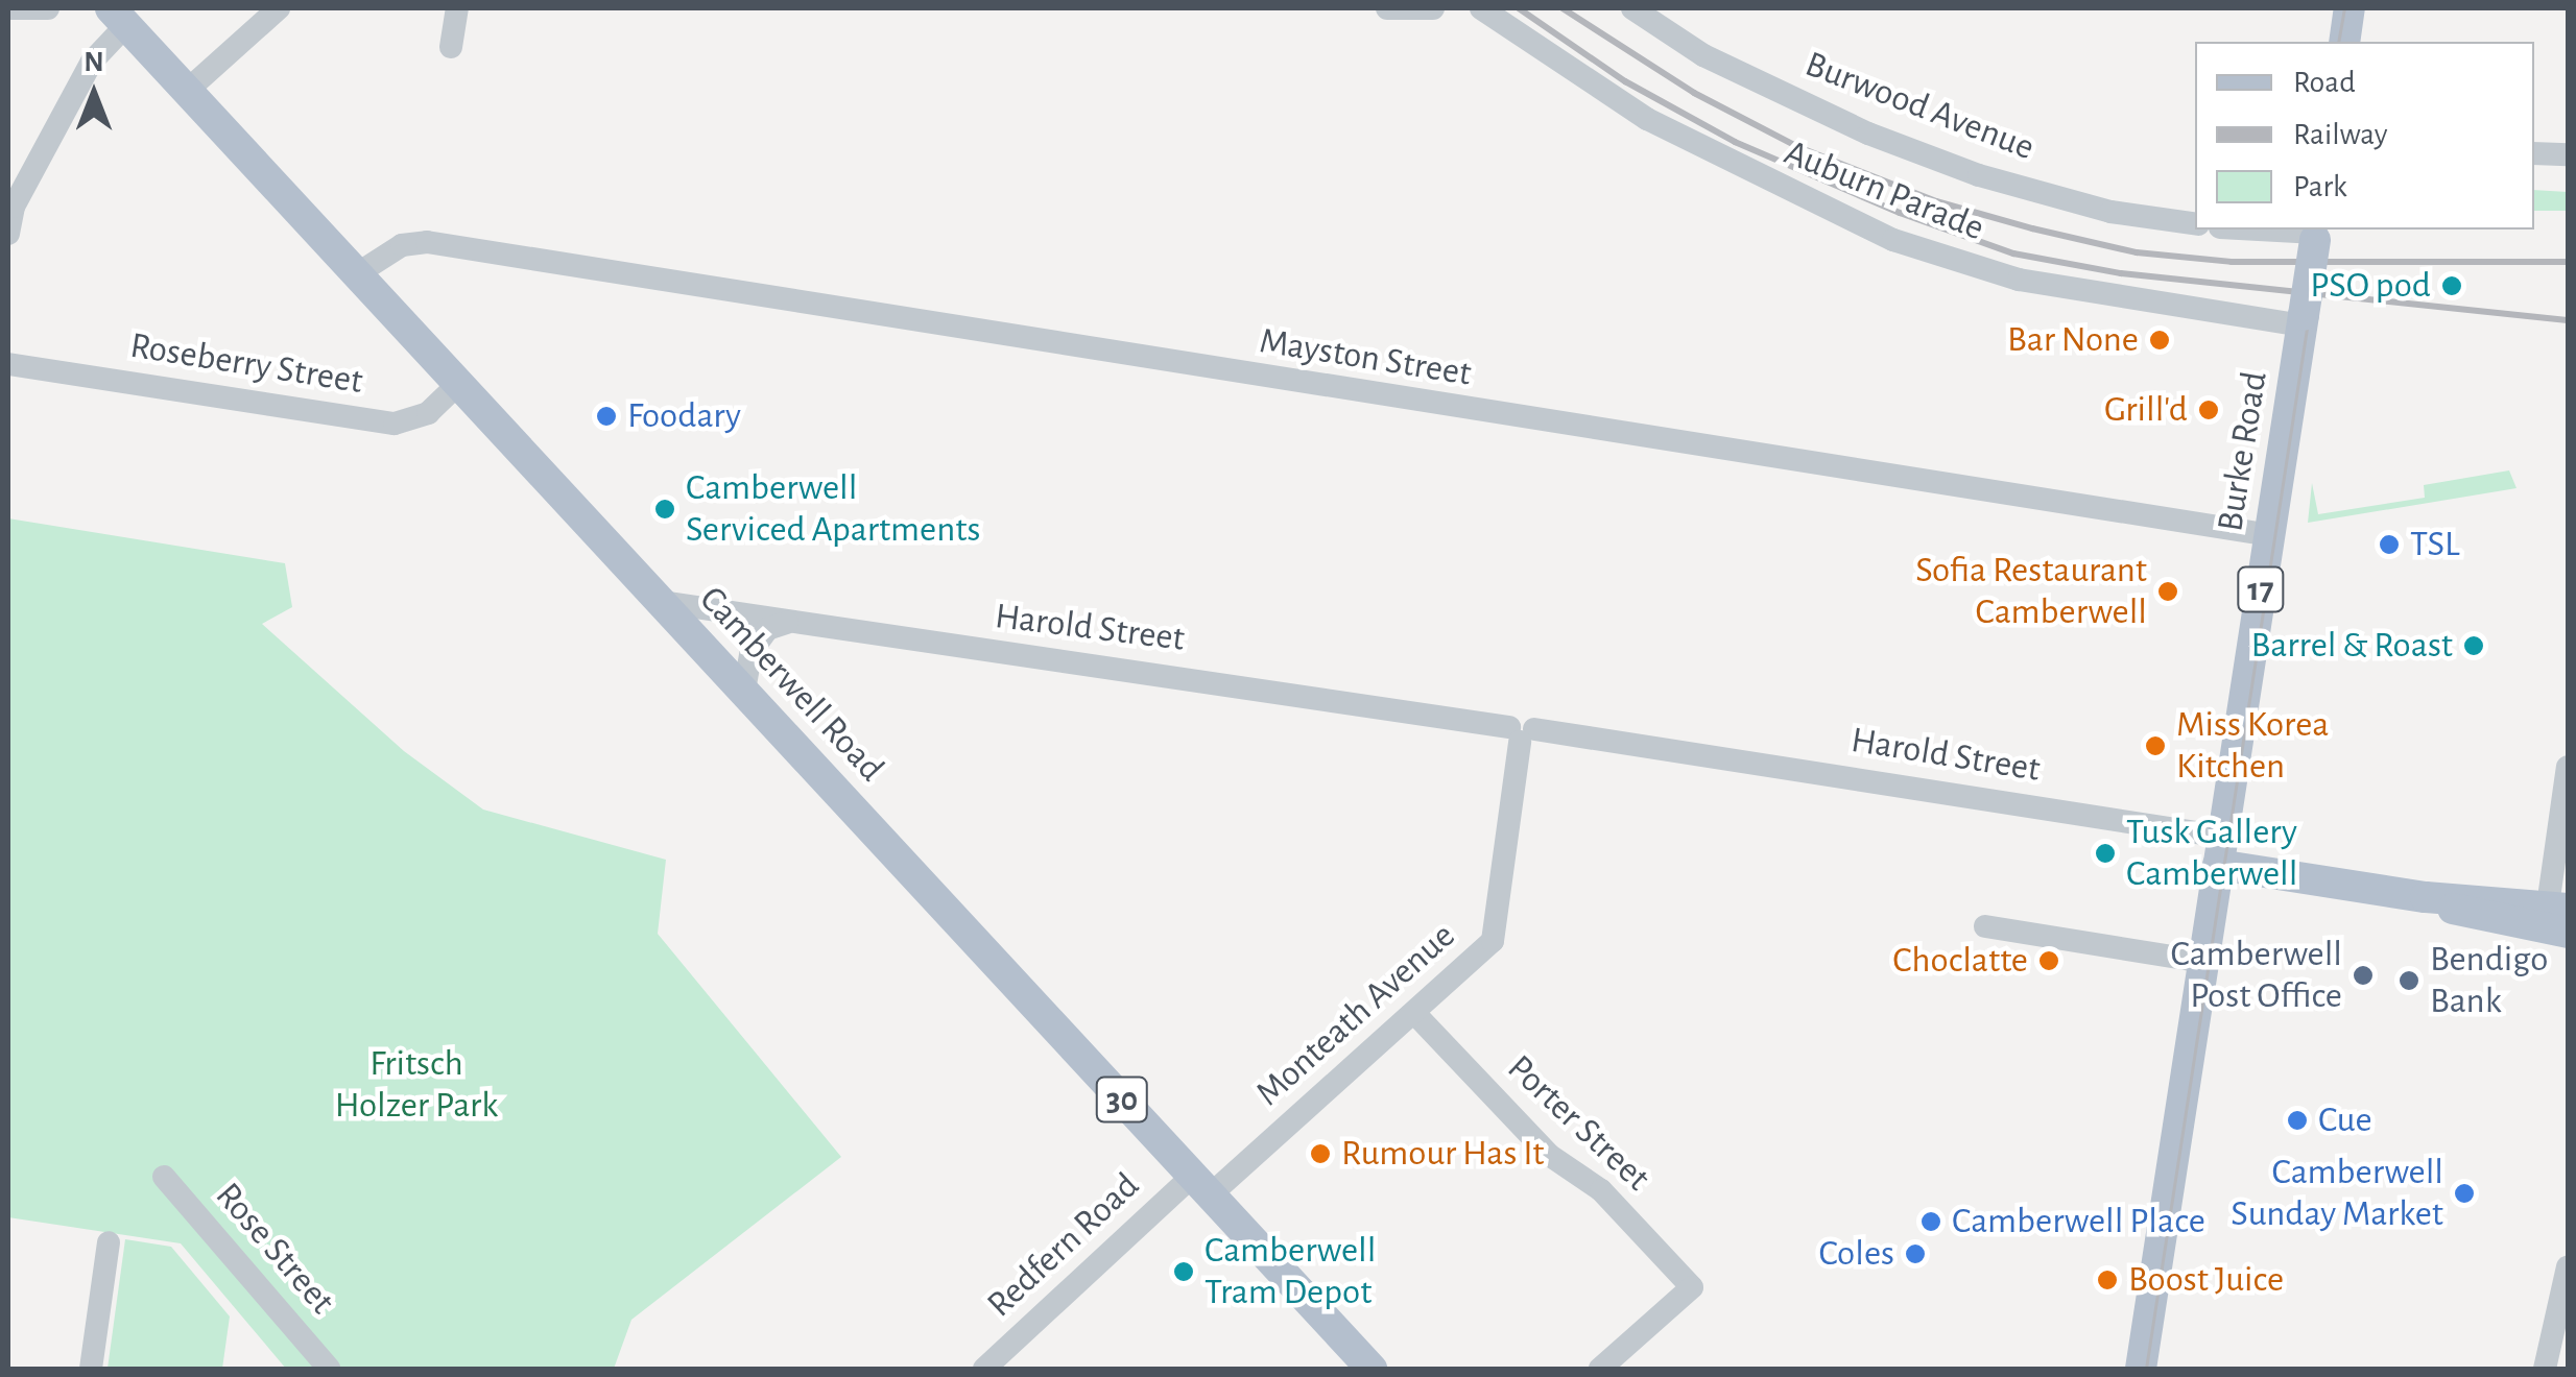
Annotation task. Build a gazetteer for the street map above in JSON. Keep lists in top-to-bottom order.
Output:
{
  "streets": {
    "main road": [
      "Burke Road",
      "17",
      "Camberwell Road",
      "30"
    ],
    "street": [
      "Burwood Avenue",
      "Auburn Parade",
      "Mayston Street",
      "Roseberry Street",
      "Harold Street",
      "Monteath Avenue",
      "Porter Street",
      "Redfern Road",
      "Rose Street"
    ]
  },
  "crossings": [
    ["Auburn Parade", "Burke Road"],
    ["Mayston Street", "Burke Road"],
    ["Mayston Street", "Camberwell Road"],
    ["Roseberry Street", "Camberwell Road"],
    ["Burke Road", "Harold Street"],
    ["Harold Street", "Camberwell Road"],
    ["Harold Street", "Monteath Avenue"],
    ["Camberwell Road", "Monteath Avenue"],
    ["Camberwell Road", "Redfern Road"],
    ["Monteath Avenue", "Porter Street"],
    ["Monteath Avenue", "Redfern Road"]
  ],
  "parks": ["Fritsch Holzer Park"],
  "places": [
    "PSO pod",
    "Bar None",
    "Grill'd",
    "Foodary",
    "Camberwell Serviced Apartments",
    "TSL",
    "Sofia Restaurant Camberwell",
    "Barrel & Roast",
    "Miss Korea Kitchen",
    "Tusk Gallery Camberwell",
    "Choclatte",
    "Camberwell Post Office",
    "Bendigo Bank",
    "Cue",
    "Rumour Has It",
    "Camberwell Sunday Market",
    "Camberwell Place",
    "Coles",
    "Camberwell Tram Depot",
    "Boost Juice"
  ],
  "legend": ["Road", "Railway", "Park"],
  "north": "top"
}
